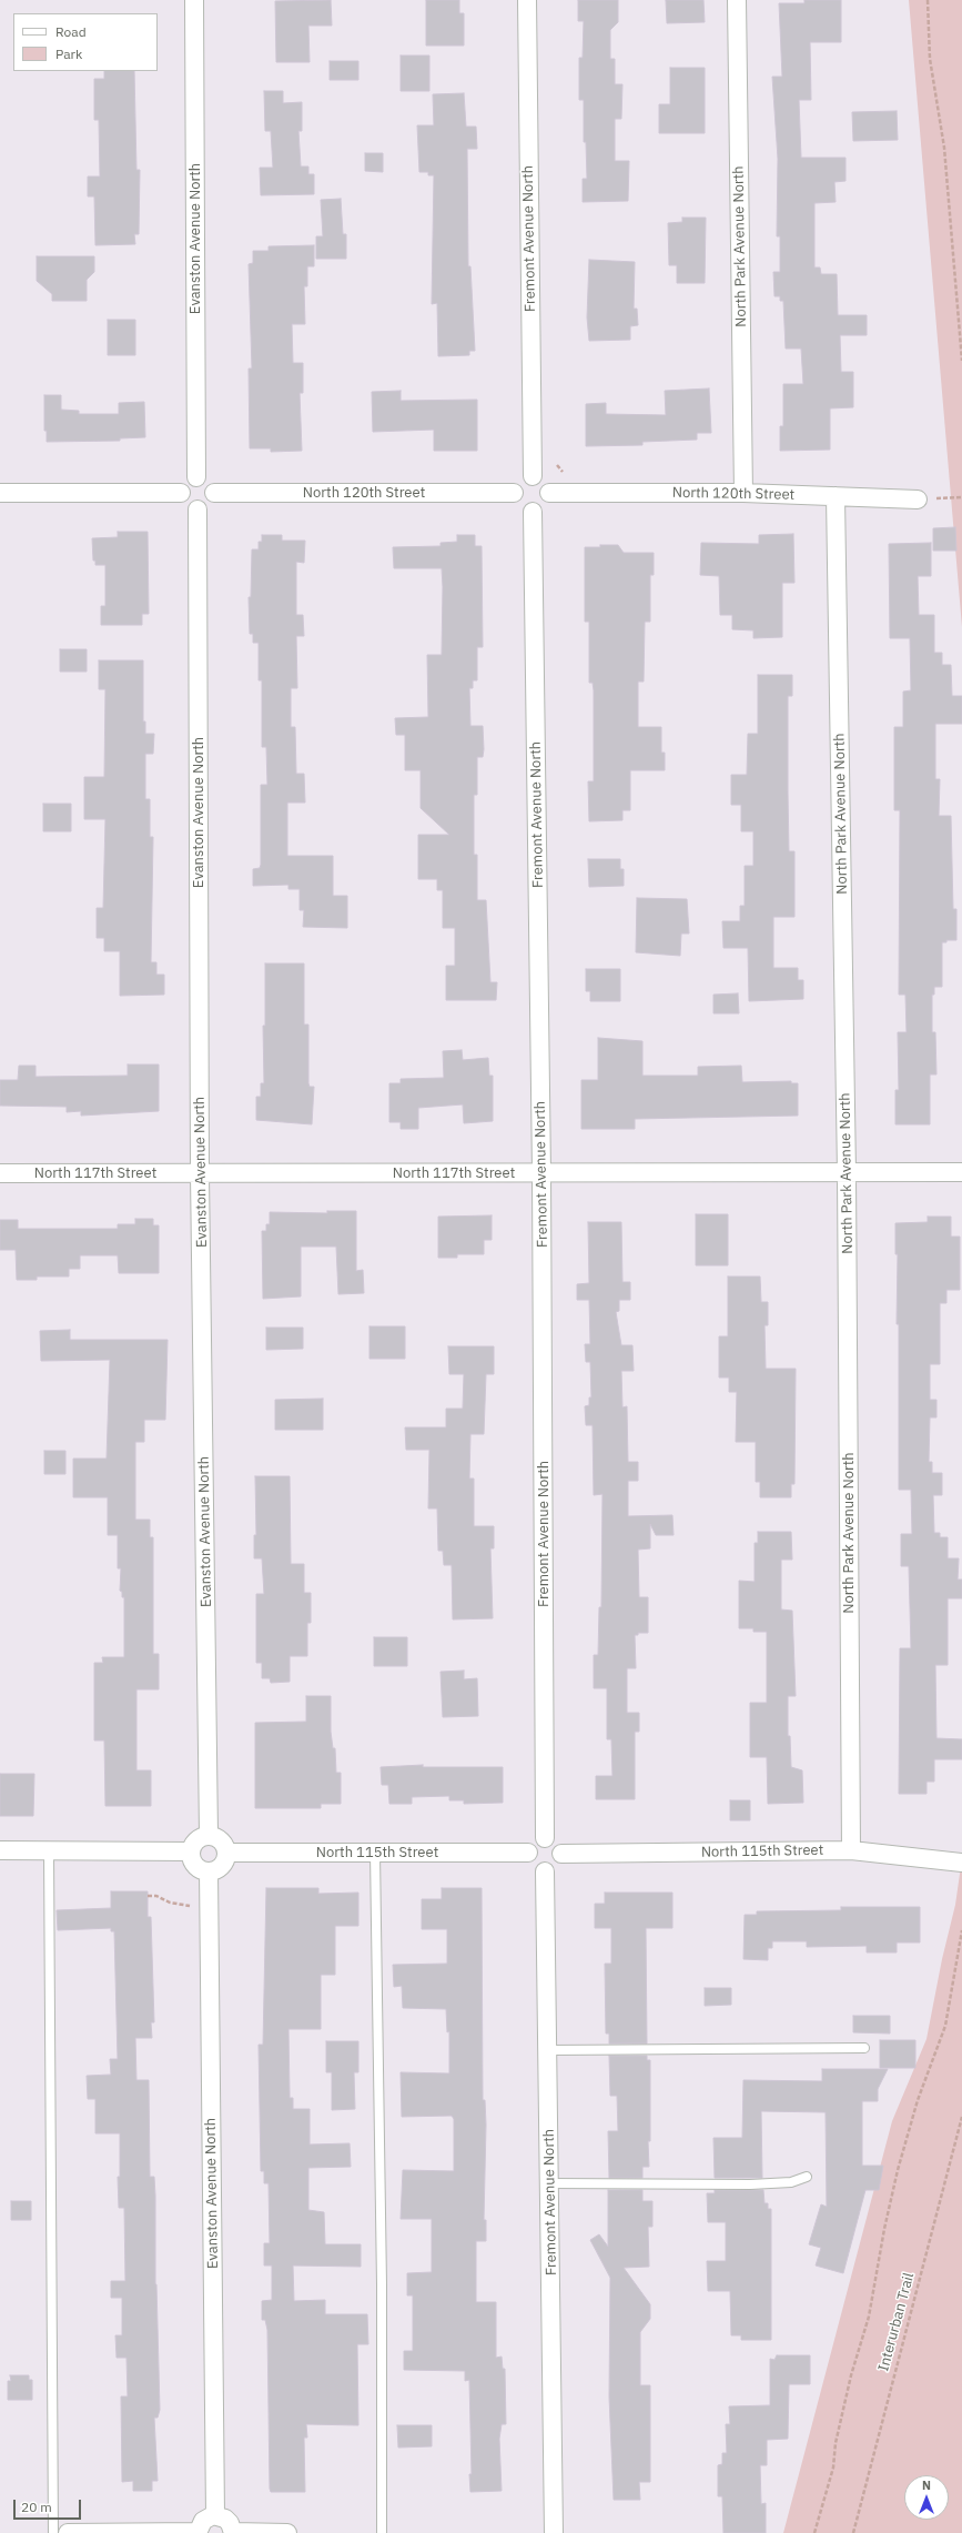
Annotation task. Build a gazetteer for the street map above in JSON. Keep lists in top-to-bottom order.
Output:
{
  "streets": {
    "street": [
      "Evanston Avenue North",
      "Fremont Avenue North",
      "North Park Avenue North",
      "North 120th Street",
      "North 117th Street",
      "North 115th Street"
    ],
    "path": ["Interurban Trail"]
  },
  "crossings": [
    ["Evanston Avenue North", "North 120th Street"],
    ["Evanston Avenue North", "North 117th Street"],
    ["Evanston Avenue North", "North 115th Street"],
    ["Fremont Avenue North", "North 120th Street"],
    ["Fremont Avenue North", "North 117th Street"],
    ["Fremont Avenue North", "North 115th Street"],
    ["North Park Avenue North", "North 120th Street"],
    ["North Park Avenue North", "North 117th Street"],
    ["North Park Avenue North", "North 115th Street"]
  ],
  "legend": ["Road", "Park"],
  "scale_bar": "20 m",
  "north": "top"
}
